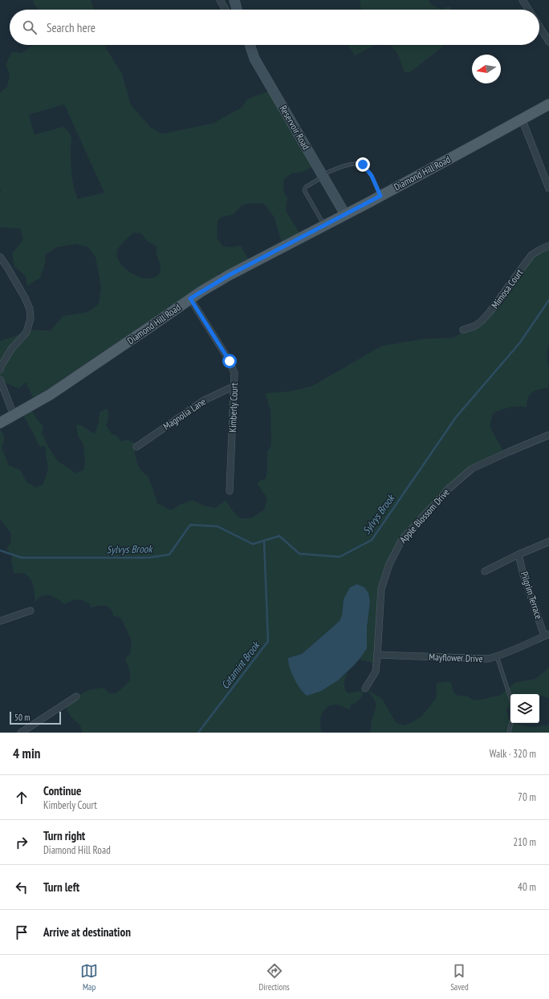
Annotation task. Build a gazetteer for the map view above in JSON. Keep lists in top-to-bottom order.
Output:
{
  "streets": {
    "main road": ["Diamond Hill Road"],
    "street": [
      "Reservoir Road",
      "Mimosa Court",
      "Kimberly Court",
      "Magnolia Lane",
      "Apple Blossom Drive",
      "Pilgrim Terrace",
      "Mayflower Drive"
    ]
  },
  "crossings": [
    ["Reservoir Road", "Diamond Hill Road"],
    ["Diamond Hill Road", "Kimberly Court"],
    ["Kimberly Court", "Magnolia Lane"],
    ["Apple Blossom Drive", "Mayflower Drive"],
    ["Pilgrim Terrace", "Mayflower Drive"]
  ],
  "water": ["Sylvys Brook", "Catamint Brook"],
  "scale_bar": "50 m",
  "north": "left",
  "page": {
    "search": "Search here",
    "scale": "50 m",
    "heading": ["4 min", "Walk · 320 m"],
    "list": [
      ["Continue", "Kimberly Court", "70 m"],
      ["Turn right", "Diamond Hill Road", "210 m"],
      ["Turn left", "40 m"],
      "Arrive at destination"
    ],
    "nav": ["Map", "Directions", "Saved"]
  }
}
